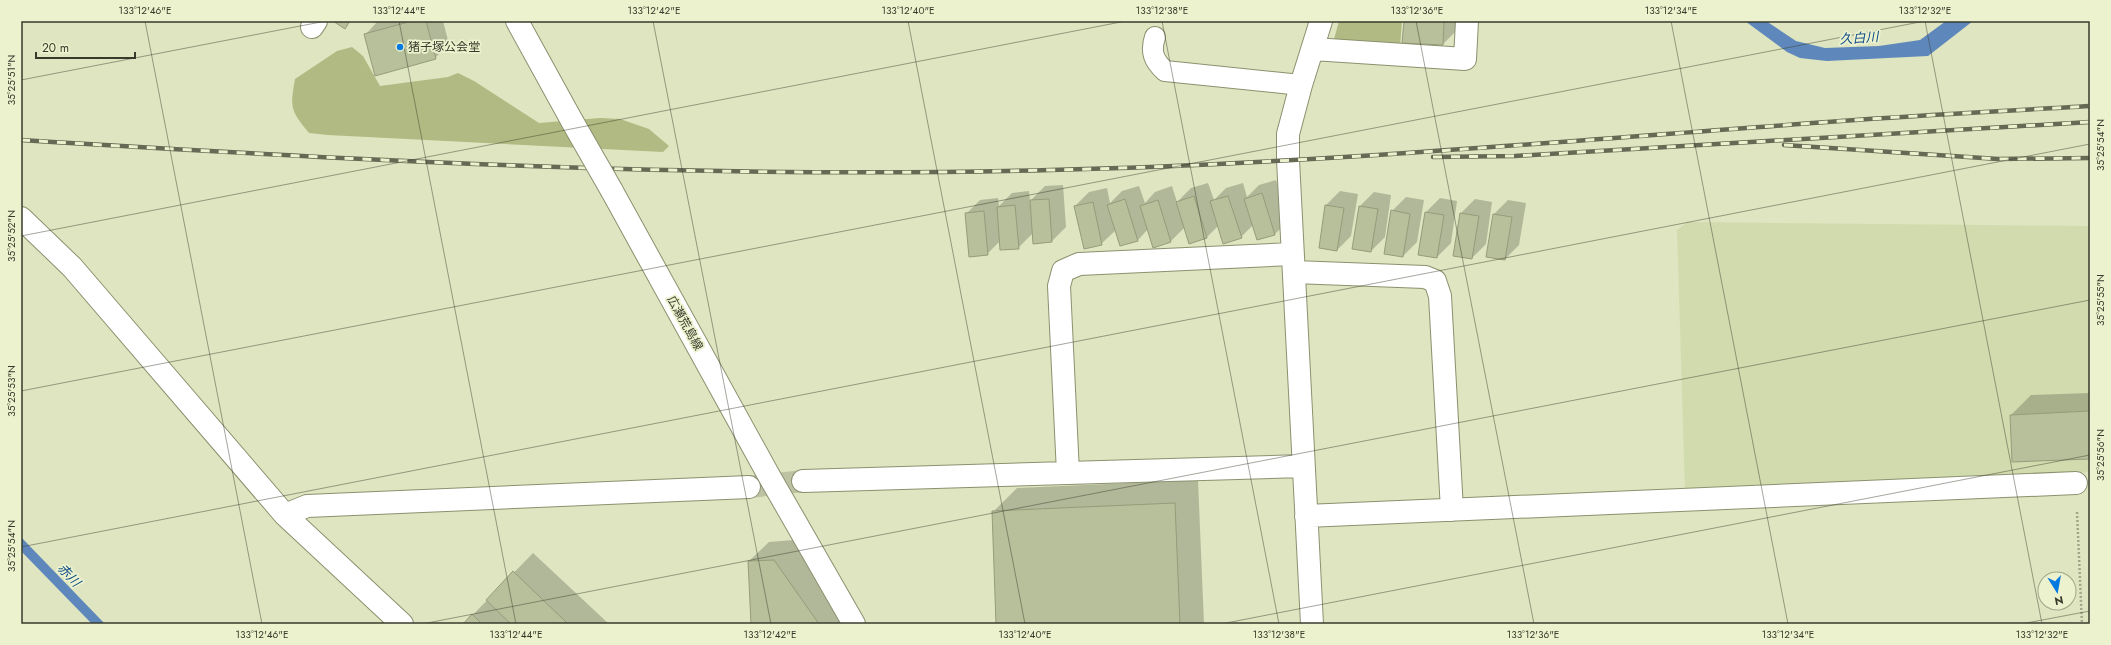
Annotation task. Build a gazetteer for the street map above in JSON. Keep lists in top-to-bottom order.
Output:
{
  "streets": {
    "street": ["広瀬荒島線"]
  },
  "water": ["久白川", "赤川"],
  "places": ["猪子塚公会堂"],
  "scale_bar": "20 m",
  "north": "bottom",
  "coordinates": [
    "133°12'46\"E",
    "133°12'44\"E",
    "133°12'42\"E",
    "133°12'40\"E",
    "133°12'38\"E",
    "133°12'36\"E",
    "133°12'34\"E",
    "133°12'32\"E",
    "35°25'51\"N",
    "35°25'54\"N",
    "35°25'52\"N",
    "35°25'55\"N",
    "35°25'53\"N",
    "35°25'56\"N"
  ]
}
